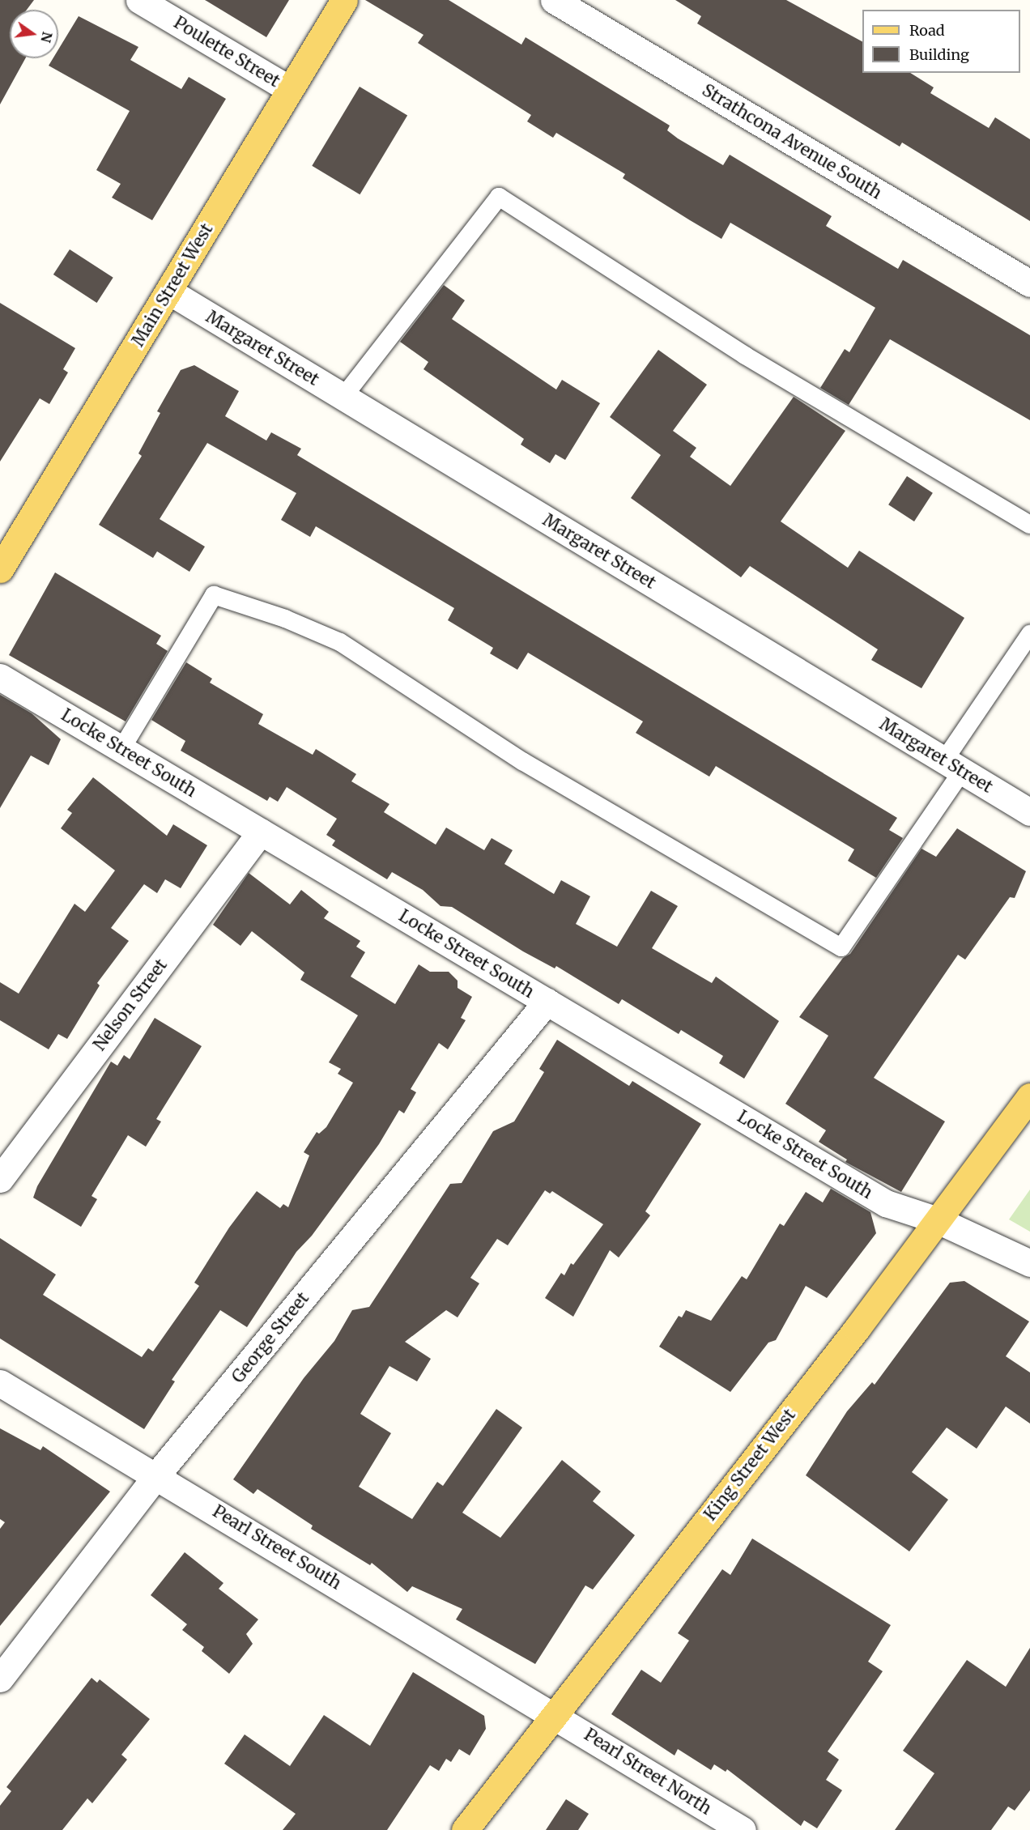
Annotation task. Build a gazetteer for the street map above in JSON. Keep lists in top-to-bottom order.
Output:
{
  "streets": {
    "main road": ["Main Street West", "King Street West"],
    "street": [
      "Poulette Street",
      "Strathcona Avenue South",
      "Margaret Street",
      "Locke Street South",
      "Nelson Street",
      "George Street",
      "Pearl Street South",
      "Pearl Street North"
    ]
  },
  "crossings": [
    ["Poulette Street", "Main Street West"],
    ["Main Street West", "Margaret Street"],
    ["Locke Street South", "Nelson Street"],
    ["Locke Street South", "George Street"],
    ["Locke Street South", "King Street West"],
    ["George Street", "Pearl Street South"],
    ["King Street West", "Pearl Street South"],
    ["King Street West", "Pearl Street North"],
    ["Pearl Street South", "Pearl Street North"]
  ],
  "legend": ["Road", "Building"],
  "north": "right"
}
